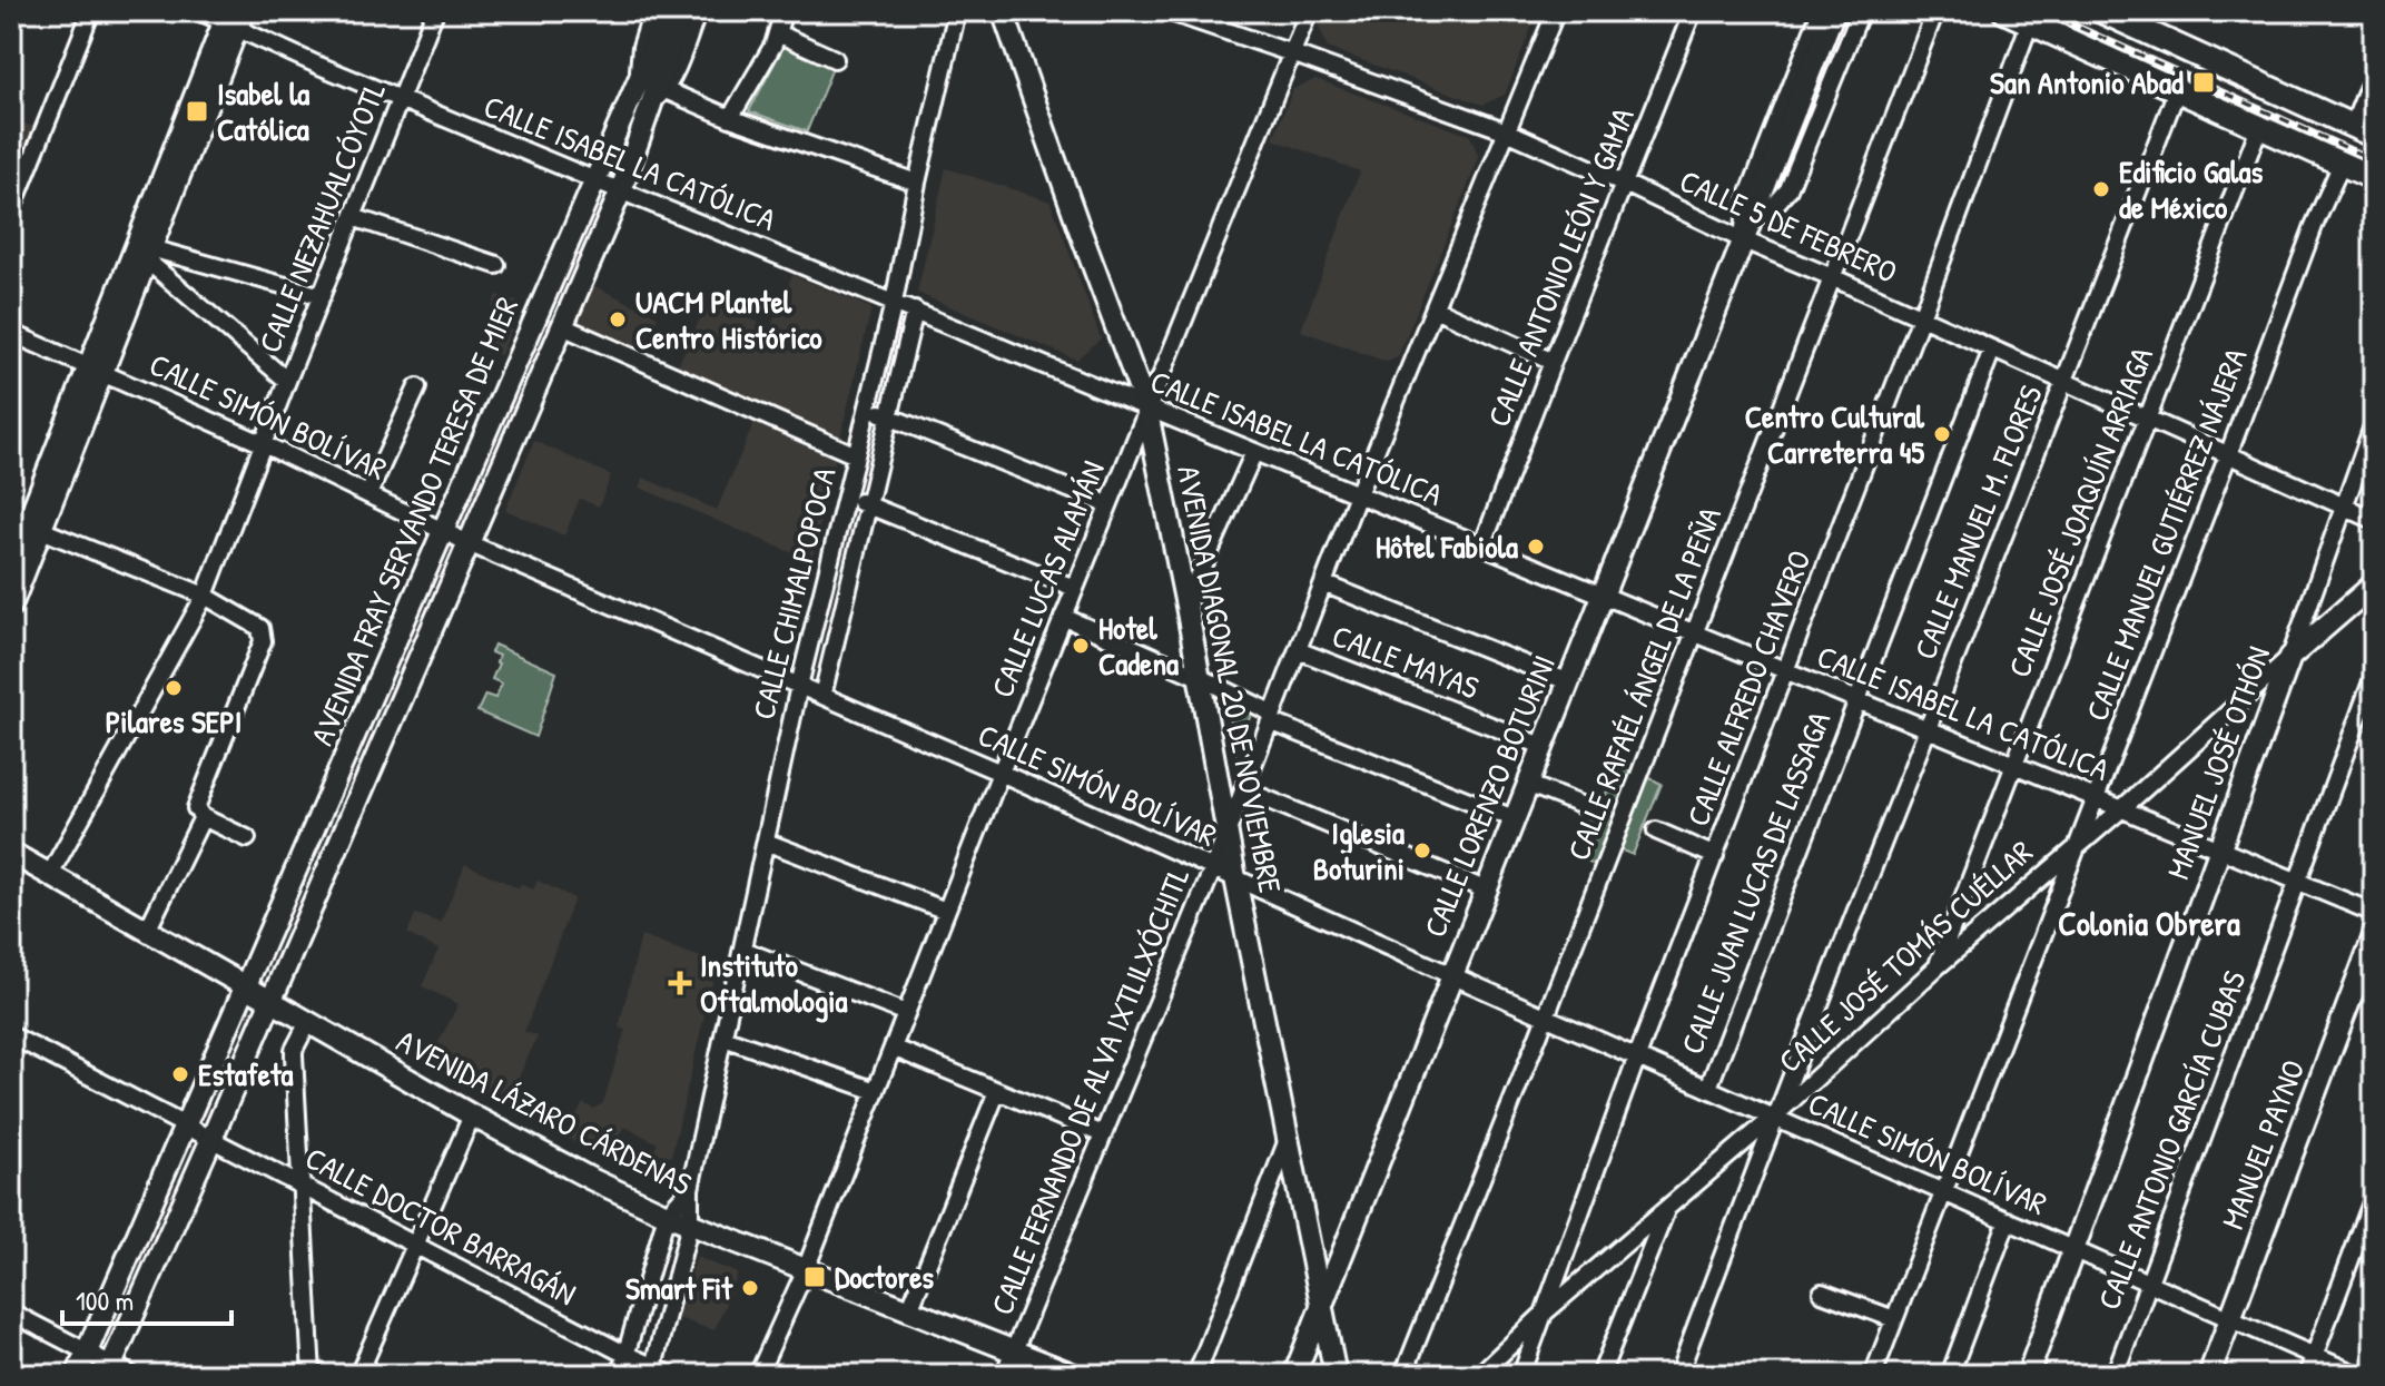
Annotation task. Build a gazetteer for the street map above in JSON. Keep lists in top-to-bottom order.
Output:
{
  "streets": {
    "main road": [
      "AVENIDA FRAY SERVANDO TERESA DE MIER",
      "AVENIDA DIAGONAL 20 DE NOVIEMBRE",
      "MANUEL JOSÉ OTHÓN",
      "CALLE LORENZO BOTURINI",
      "CALLE JOSÉ TOMÁS CUÉLLAR",
      "AVENIDA LÁZARO CÁRDENAS",
      "MANUEL PAYNO"
    ],
    "street": [
      "CALLE ISABEL LA CATÓLICA",
      "CALLE NEZAHUALCÓYOTL",
      "CALLE 5 DE FEBRERO",
      "CALLE ANTONIO LEÓN Y GAMA",
      "CALLE SIMÓN BOLÍVAR",
      "CALLE JOSÉ JOAQUÍN ARRIAGA",
      "CALLE MANUEL M. FLORES",
      "CALLE MANUEL GUTIÉRREZ NÁJERA",
      "CALLE LUCAS ALAMÁN",
      "CALLE CHIMALPOPOCA",
      "CALLE MAYAS",
      "CALLE RAFAÉL ÁNGEL DE LA PEÑA",
      "CALLE ALFREDO CHAVERO",
      "CALLE JUAN LUCAS DE LASSAGA",
      "CALLE FERNANDO DE ALVA IXTLILXÓCHITL",
      "CALLE ANTONIO GARCÍA CUBAS",
      "CALLE DOCTOR BARRAGÁN"
    ]
  },
  "crossings": [
    ["CALLE ISABEL LA CATÓLICA", "CALLE NEZAHUALCÓYOTL"],
    ["CALLE ISABEL LA CATÓLICA", "CALLE ANTONIO LEÓN Y GAMA"],
    ["CALLE ISABEL LA CATÓLICA", "CALLE JOSÉ JOAQUÍN ARRIAGA"],
    ["CALLE ISABEL LA CATÓLICA", "AVENIDA FRAY SERVANDO TERESA DE MIER"],
    ["CALLE ISABEL LA CATÓLICA", "CALLE MANUEL M. FLORES"],
    ["CALLE ISABEL LA CATÓLICA", "CALLE MANUEL GUTIÉRREZ NÁJERA"],
    ["CALLE ISABEL LA CATÓLICA", "CALLE LUCAS ALAMÁN"],
    ["CALLE ISABEL LA CATÓLICA", "CALLE CHIMALPOPOCA"],
    ["CALLE ISABEL LA CATÓLICA", "AVENIDA DIAGONAL 20 DE NOVIEMBRE"],
    ["CALLE ISABEL LA CATÓLICA", "CALLE RAFAÉL ÁNGEL DE LA PEÑA"],
    ["CALLE ISABEL LA CATÓLICA", "CALLE ALFREDO CHAVERO"],
    ["CALLE ISABEL LA CATÓLICA", "MANUEL JOSÉ OTHÓN"],
    ["CALLE ISABEL LA CATÓLICA", "CALLE LORENZO BOTURINI"],
    ["CALLE ISABEL LA CATÓLICA", "CALLE JUAN LUCAS DE LASSAGA"],
    ["CALLE ISABEL LA CATÓLICA", "CALLE JOSÉ TOMÁS CUÉLLAR"],
    ["CALLE ISABEL LA CATÓLICA", "CALLE FERNANDO DE ALVA IXTLILXÓCHITL"],
    ["CALLE ISABEL LA CATÓLICA", "CALLE ANTONIO GARCÍA CUBAS"],
    ["CALLE NEZAHUALCÓYOTL", "CALLE SIMÓN BOLÍVAR"],
    ["CALLE NEZAHUALCÓYOTL", "AVENIDA LÁZARO CÁRDENAS"],
    ["CALLE 5 DE FEBRERO", "CALLE ANTONIO LEÓN Y GAMA"],
    ["CALLE 5 DE FEBRERO", "CALLE JOSÉ JOAQUÍN ARRIAGA"],
    ["CALLE 5 DE FEBRERO", "CALLE MANUEL M. FLORES"],
    ["CALLE 5 DE FEBRERO", "CALLE MANUEL GUTIÉRREZ NÁJERA"],
    ["CALLE 5 DE FEBRERO", "CALLE LUCAS ALAMÁN"],
    ["CALLE 5 DE FEBRERO", "CALLE RAFAÉL ÁNGEL DE LA PEÑA"],
    ["CALLE 5 DE FEBRERO", "CALLE ALFREDO CHAVERO"],
    ["CALLE 5 DE FEBRERO", "MANUEL JOSÉ OTHÓN"],
    ["CALLE 5 DE FEBRERO", "CALLE LORENZO BOTURINI"],
    ["CALLE 5 DE FEBRERO", "CALLE JUAN LUCAS DE LASSAGA"],
    ["CALLE 5 DE FEBRERO", "CALLE FERNANDO DE ALVA IXTLILXÓCHITL"],
    ["CALLE SIMÓN BOLÍVAR", "AVENIDA FRAY SERVANDO TERESA DE MIER"],
    ["CALLE SIMÓN BOLÍVAR", "CALLE MANUEL M. FLORES"],
    ["CALLE SIMÓN BOLÍVAR", "CALLE MANUEL GUTIÉRREZ NÁJERA"],
    ["CALLE SIMÓN BOLÍVAR", "CALLE LUCAS ALAMÁN"],
    ["CALLE SIMÓN BOLÍVAR", "CALLE CHIMALPOPOCA"],
    ["CALLE SIMÓN BOLÍVAR", "AVENIDA DIAGONAL 20 DE NOVIEMBRE"],
    ["CALLE SIMÓN BOLÍVAR", "CALLE RAFAÉL ÁNGEL DE LA PEÑA"],
    ["CALLE SIMÓN BOLÍVAR", "CALLE ALFREDO CHAVERO"],
    ["CALLE SIMÓN BOLÍVAR", "MANUEL JOSÉ OTHÓN"],
    ["CALLE SIMÓN BOLÍVAR", "CALLE LORENZO BOTURINI"],
    ["CALLE SIMÓN BOLÍVAR", "CALLE JUAN LUCAS DE LASSAGA"],
    ["CALLE SIMÓN BOLÍVAR", "CALLE JOSÉ TOMÁS CUÉLLAR"],
    ["CALLE SIMÓN BOLÍVAR", "CALLE FERNANDO DE ALVA IXTLILXÓCHITL"],
    ["CALLE SIMÓN BOLÍVAR", "CALLE ANTONIO GARCÍA CUBAS"],
    ["CALLE SIMÓN BOLÍVAR", "MANUEL PAYNO"],
    ["CALLE JOSÉ JOAQUÍN ARRIAGA", "CALLE JOSÉ TOMÁS CUÉLLAR"],
    ["AVENIDA FRAY SERVANDO TERESA DE MIER", "AVENIDA LÁZARO CÁRDENAS"],
    ["AVENIDA FRAY SERVANDO TERESA DE MIER", "CALLE DOCTOR BARRAGÁN"],
    ["CALLE MANUEL M. FLORES", "CALLE JOSÉ TOMÁS CUÉLLAR"],
    ["CALLE MANUEL GUTIÉRREZ NÁJERA", "CALLE JOSÉ TOMÁS CUÉLLAR"],
    ["CALLE LUCAS ALAMÁN", "AVENIDA DIAGONAL 20 DE NOVIEMBRE"],
    ["CALLE LUCAS ALAMÁN", "AVENIDA LÁZARO CÁRDENAS"],
    ["CALLE CHIMALPOPOCA", "AVENIDA LÁZARO CÁRDENAS"],
    ["CALLE CHIMALPOPOCA", "CALLE DOCTOR BARRAGÁN"],
    ["CALLE MAYAS", "CALLE LORENZO BOTURINI"],
    ["CALLE MAYAS", "CALLE FERNANDO DE ALVA IXTLILXÓCHITL"],
    ["AVENIDA DIAGONAL 20 DE NOVIEMBRE", "CALLE LORENZO BOTURINI"],
    ["AVENIDA DIAGONAL 20 DE NOVIEMBRE", "CALLE FERNANDO DE ALVA IXTLILXÓCHITL"],
    ["CALLE ALFREDO CHAVERO", "CALLE JOSÉ TOMÁS CUÉLLAR"],
    ["MANUEL JOSÉ OTHÓN", "CALLE JOSÉ TOMÁS CUÉLLAR"],
    ["CALLE FERNANDO DE ALVA IXTLILXÓCHITL", "AVENIDA LÁZARO CÁRDENAS"]
  ],
  "districts": ["Colonia Obrera"],
  "places": {
    "transit": ["San Antonio Abad", "Isabel la Católica", "Doctores"],
    "other": [
      "Edificio Galas de México",
      "UACM Plantel Centro Histórico",
      "Centro Cultural Carreterra 45",
      "Hôtel Fabiola",
      "Hotel Cadena",
      "Pilares SEPI",
      "Iglesia Boturini",
      "Estafeta",
      "Smart Fit"
    ],
    "health": ["Instituto Oftalmologia"]
  },
  "scale_bar": "100 m"
}
